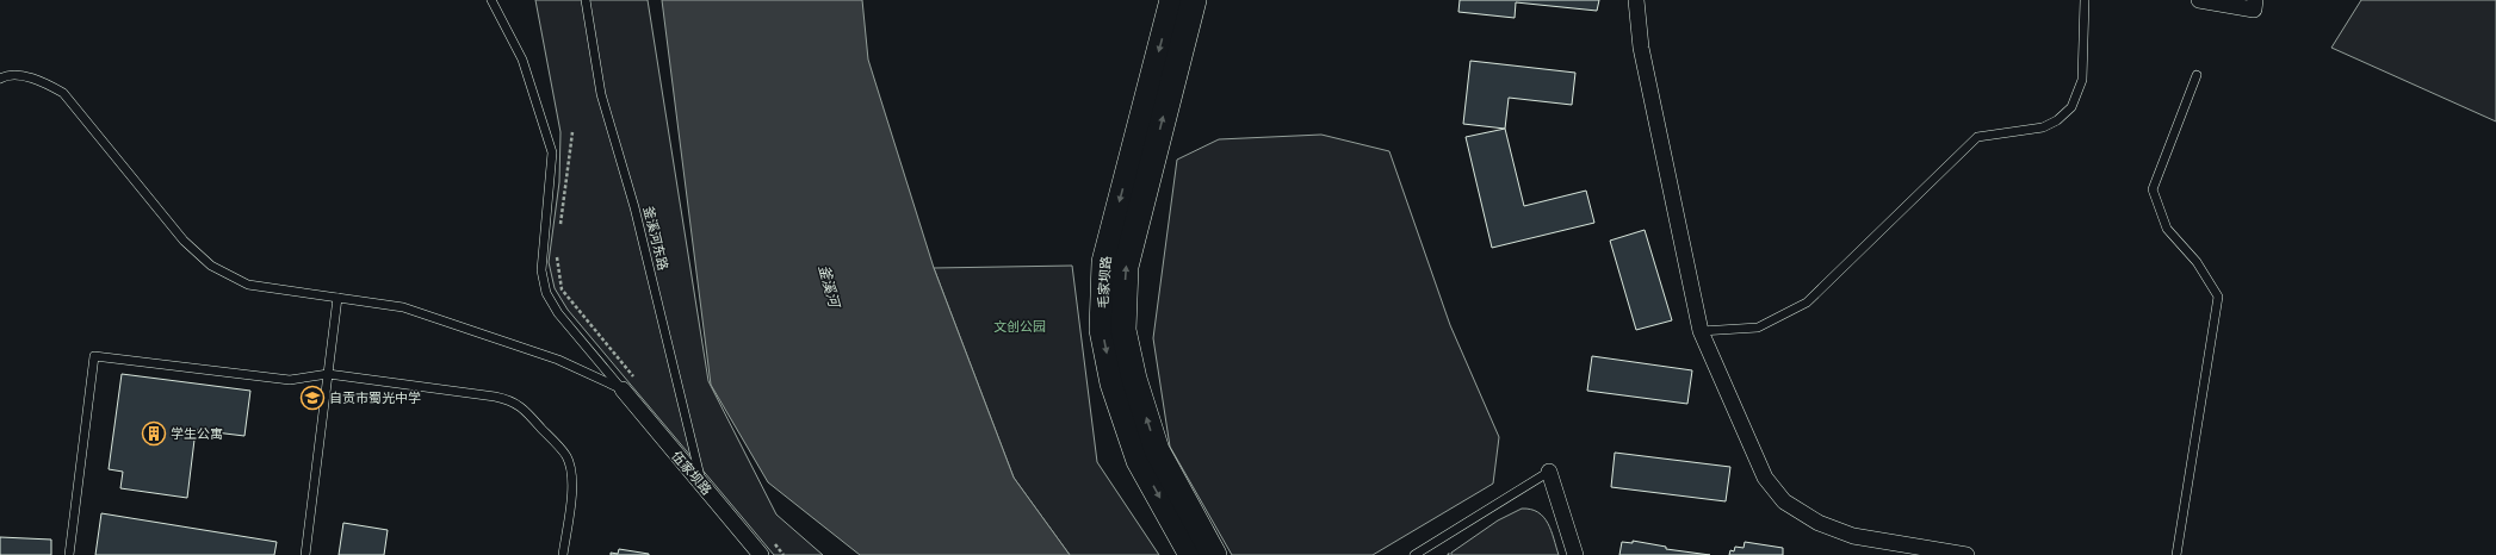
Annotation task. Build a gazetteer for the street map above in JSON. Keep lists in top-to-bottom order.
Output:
{
  "streets": {
    "main road": ["毛家坝路"],
    "street": ["伍家坝路"],
    "lane": ["釜溪河东路"]
  },
  "crossings": [
    ["釜溪河东路", "伍家坝路"]
  ],
  "water": ["釜溪河"],
  "parks": ["文创公园"],
  "places": {
    "school or university": ["自贡市蜀光中学"],
    "building": ["学生公寓"]
  }
}
